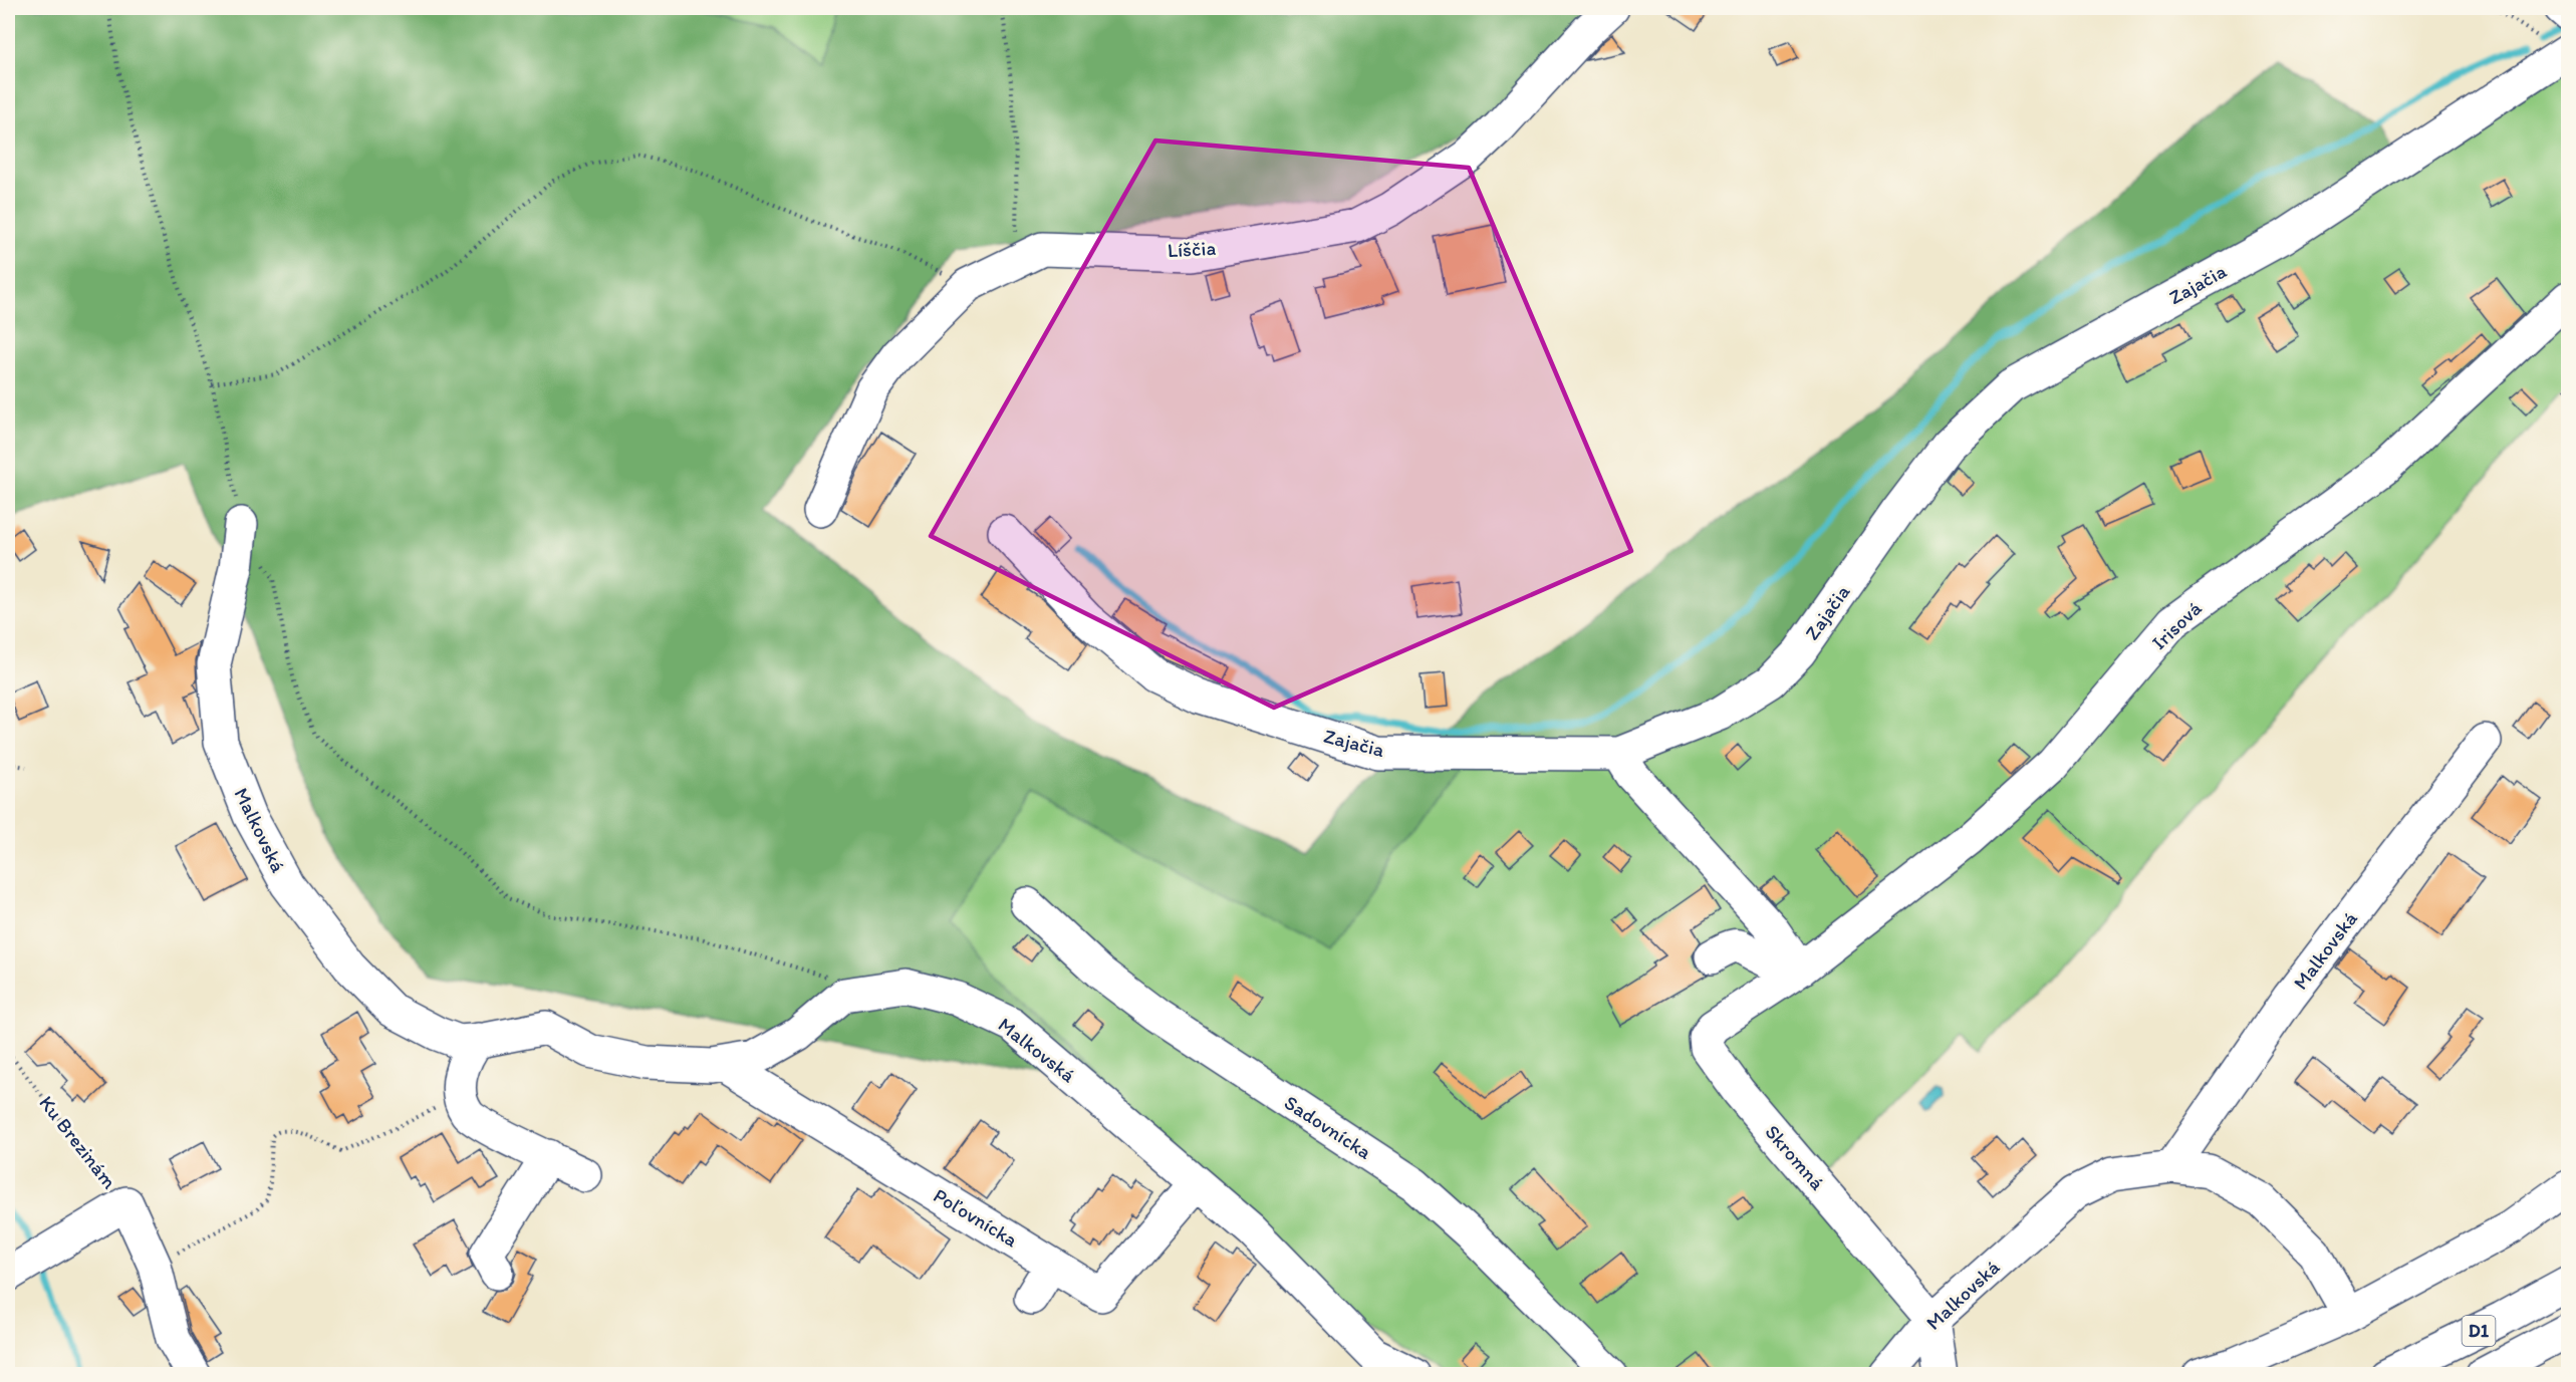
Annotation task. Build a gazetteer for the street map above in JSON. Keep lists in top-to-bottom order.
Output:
{
  "streets": {
    "main road": [
      "Líščia",
      "Zajačia",
      "Irisová",
      "Malkovská",
      "Sadovnícka",
      "Ku Brezinám",
      "Skromná",
      "Poľovnícka",
      "D1"
    ]
  },
  "crossings": [
    ["Irisová", "Skromná"],
    ["Malkovská", "Skromná"],
    ["Malkovská", "Poľovnícka"]
  ]
}
